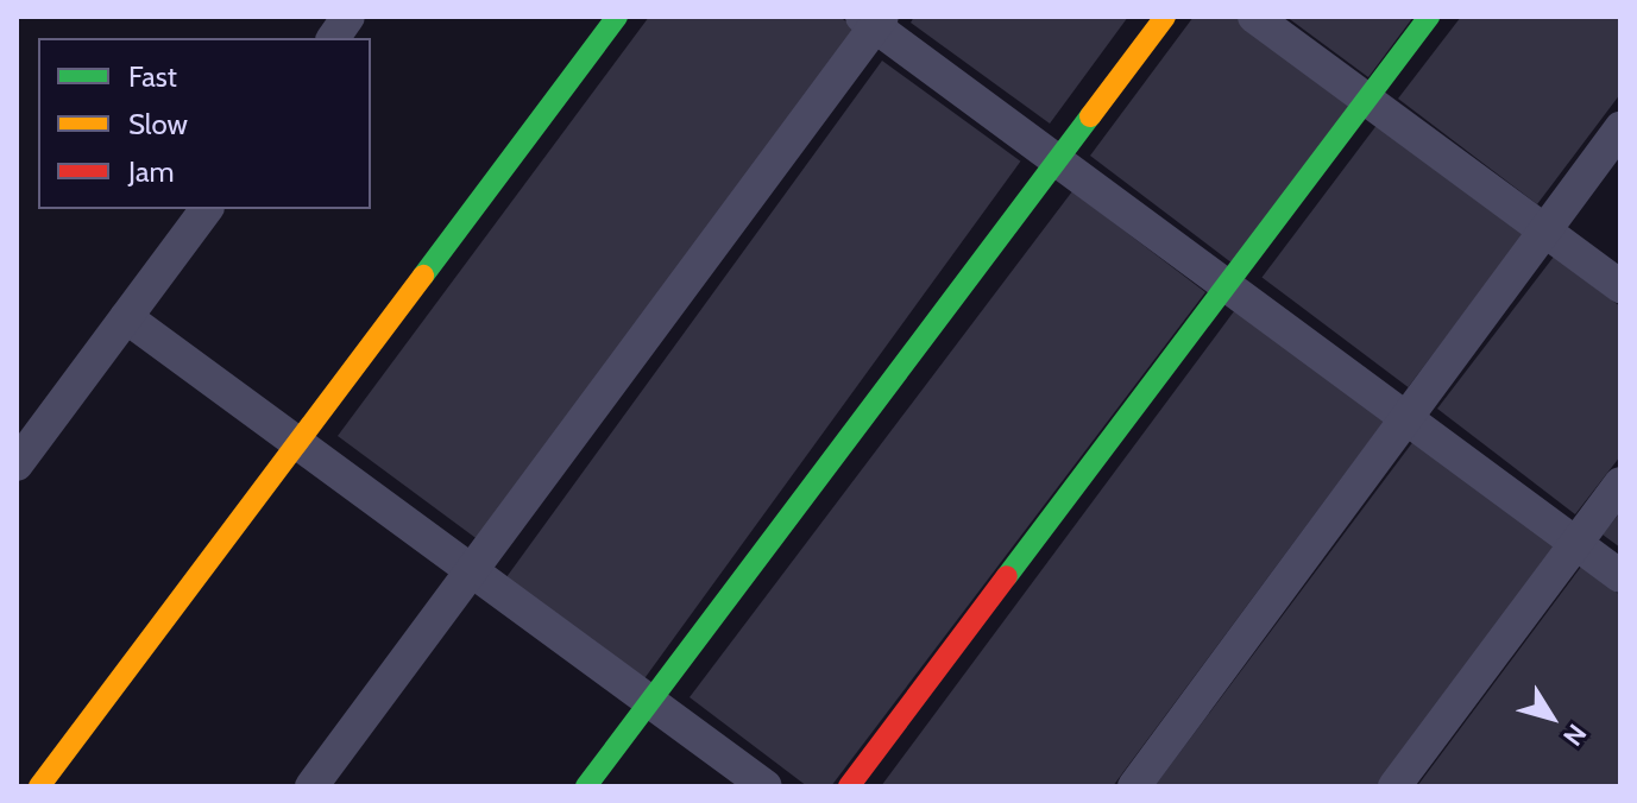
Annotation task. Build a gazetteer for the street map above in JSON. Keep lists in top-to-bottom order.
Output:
{
  "legend": ["Fast", "Slow", "Jam"],
  "north": "bottom right"
}
